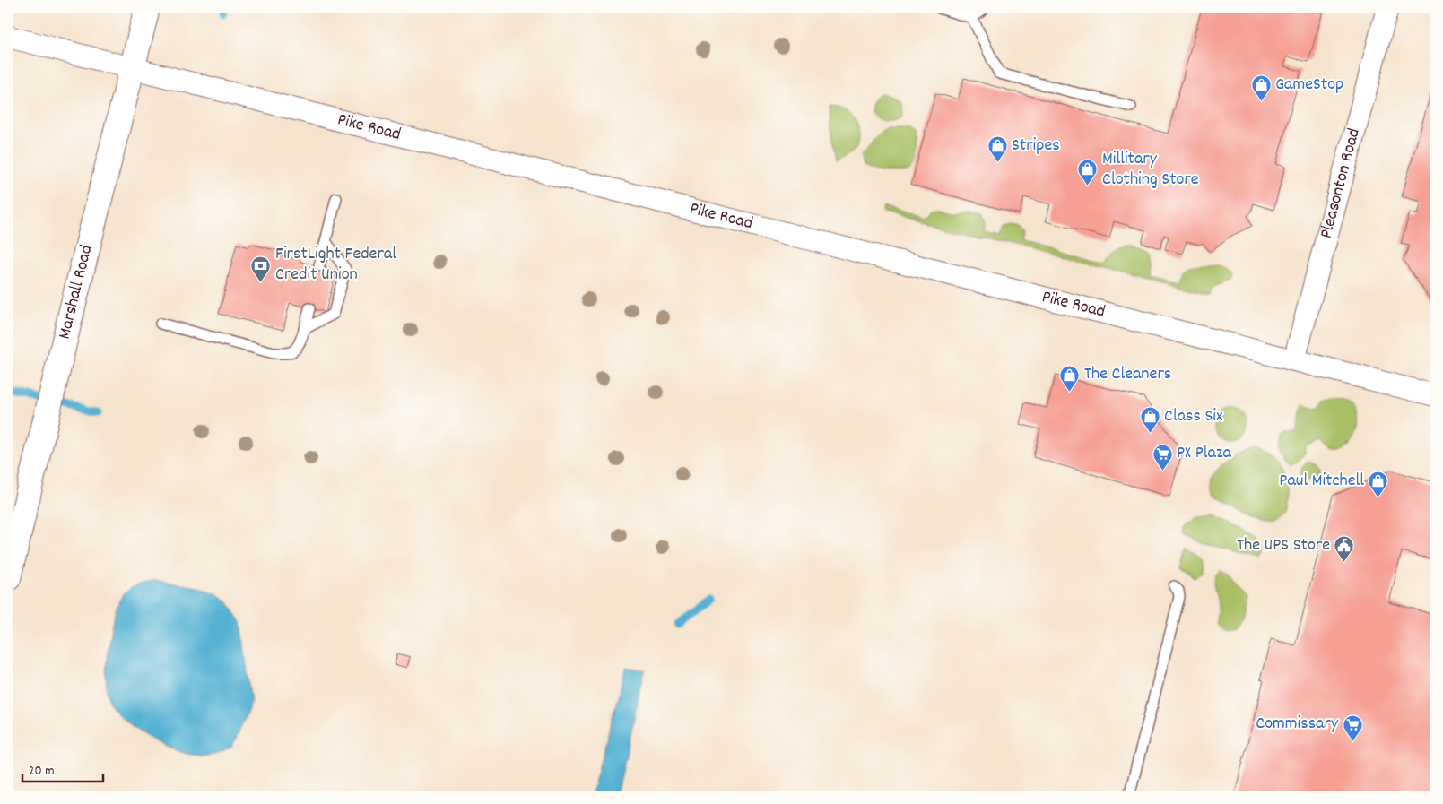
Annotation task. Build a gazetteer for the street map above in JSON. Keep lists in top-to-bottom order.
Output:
{
  "streets": {
    "street": ["Pike Road", "Pleasonton Road", "Marshall Road"]
  },
  "crossings": [
    ["Pike Road", "Pleasonton Road"],
    ["Pike Road", "Marshall Road"]
  ],
  "places": {
    "shop": [
      "GameStop",
      "Stripes",
      "Millitary Clothing Store",
      "The Cleaners",
      "Class Six",
      "Paul Mitchell"
    ],
    "bank": ["FirstLight Federal Credit Union"],
    "supermarket": ["PX Plaza", "Commissary"],
    "public building": ["The UPS Store"]
  },
  "scale_bar": "20 m"
}
